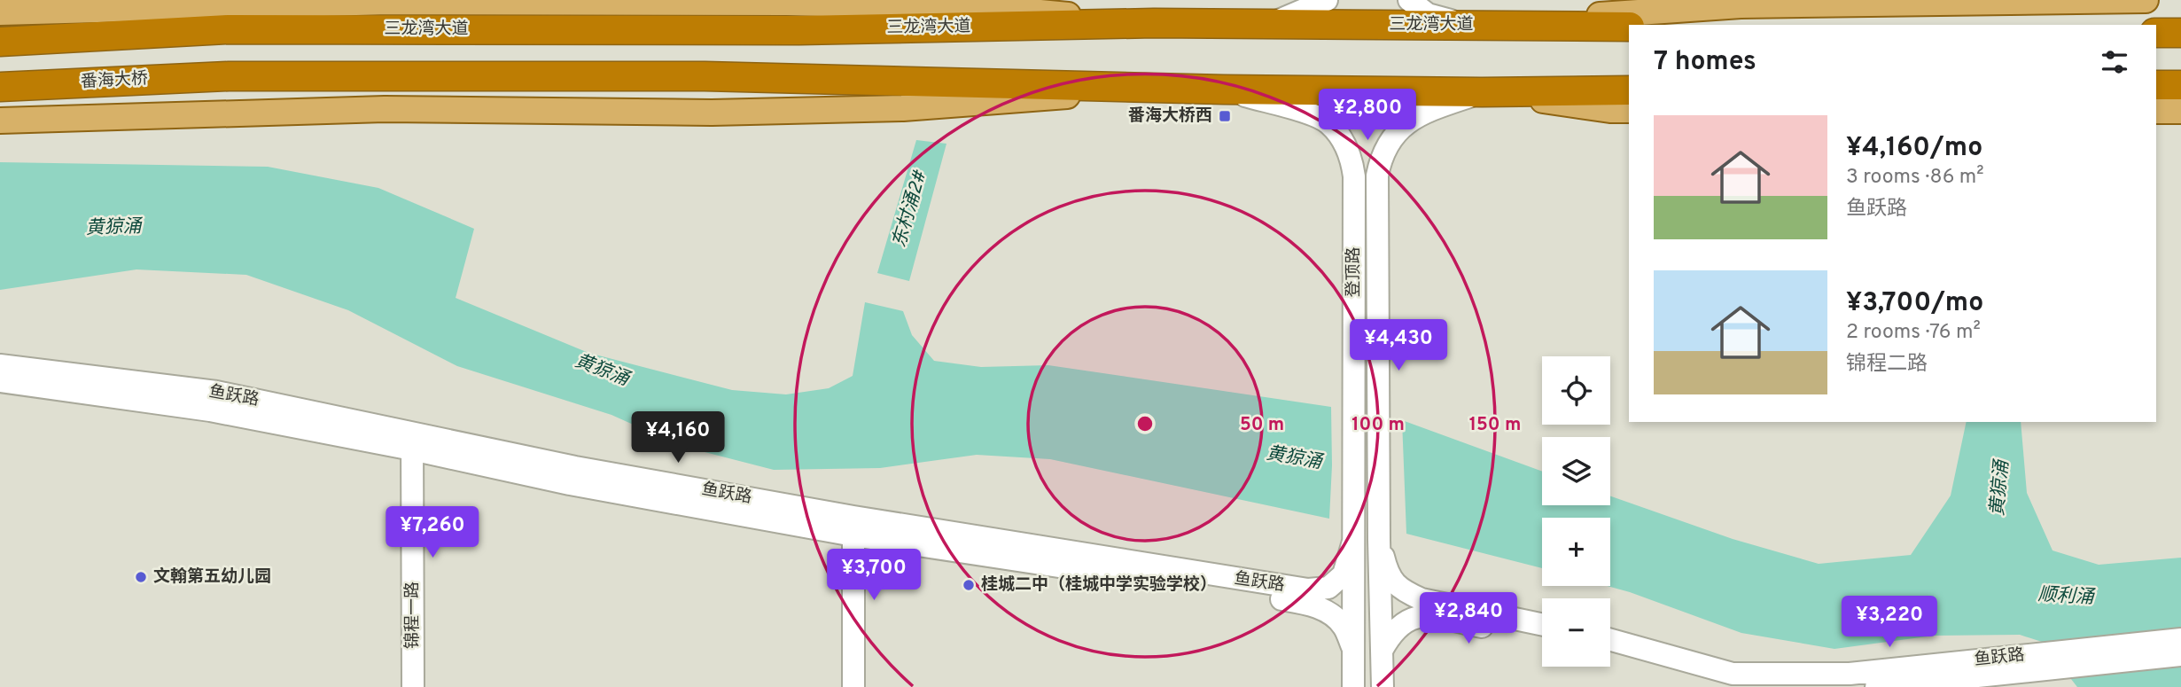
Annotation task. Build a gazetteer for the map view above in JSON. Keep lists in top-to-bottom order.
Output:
{
  "streets": {
    "highway": ["三龙湾大道", "番海大桥"],
    "street": ["登顶路", "鱼跃路", "锦程一路"]
  },
  "crossings": [
    ["登顶路", "鱼跃路"],
    ["鱼跃路", "锦程一路"]
  ],
  "water": ["东村涌2#", "黄猄涌", "顺利涌"],
  "places": {
    "transit": ["番海大桥西"],
    "other": ["文翰第五幼儿园", "桂城二中（桂城中学实验学校）"]
  },
  "page": {
    "heading": "7 homes",
    "price": [
      "¥2,800",
      "¥4,430",
      "¥4,160",
      "¥7,260",
      "¥3,700",
      "¥2,840",
      "¥3,220"
    ],
    "list": [
      {
        "name": "¥4,160/mo",
        "note": "3 rooms · 86 m² · 鱼跃路"
      },
      {
        "name": "¥3,700/mo",
        "note": "2 rooms · 76 m² · 锦程二路"
      }
    ],
    "map_buttons": ["+", "−"]
  },
  "rings": ["50 m", "100 m", "150 m"]
}
